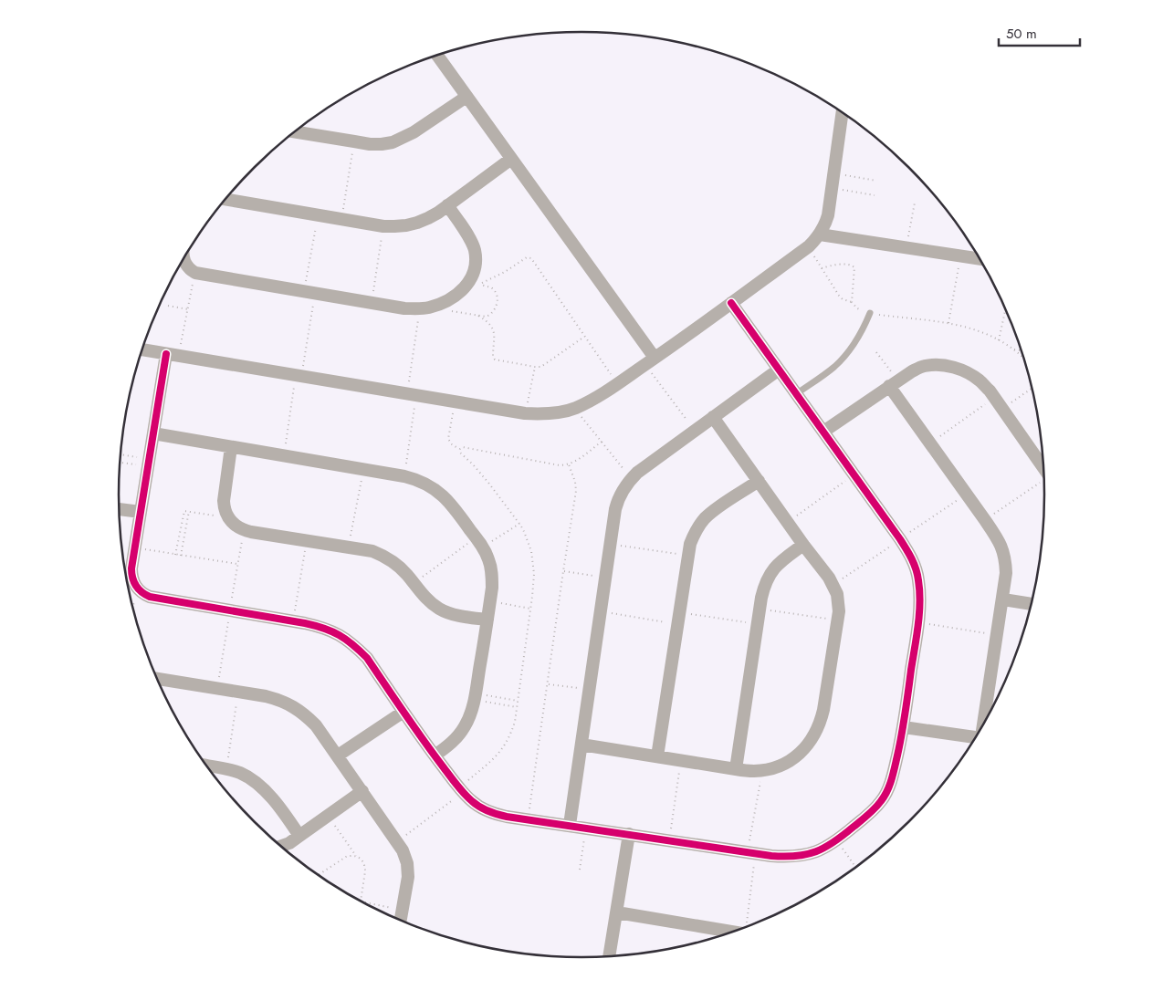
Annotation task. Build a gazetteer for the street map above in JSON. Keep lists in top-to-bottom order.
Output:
{
  "scale_bar": "50 m"
}
